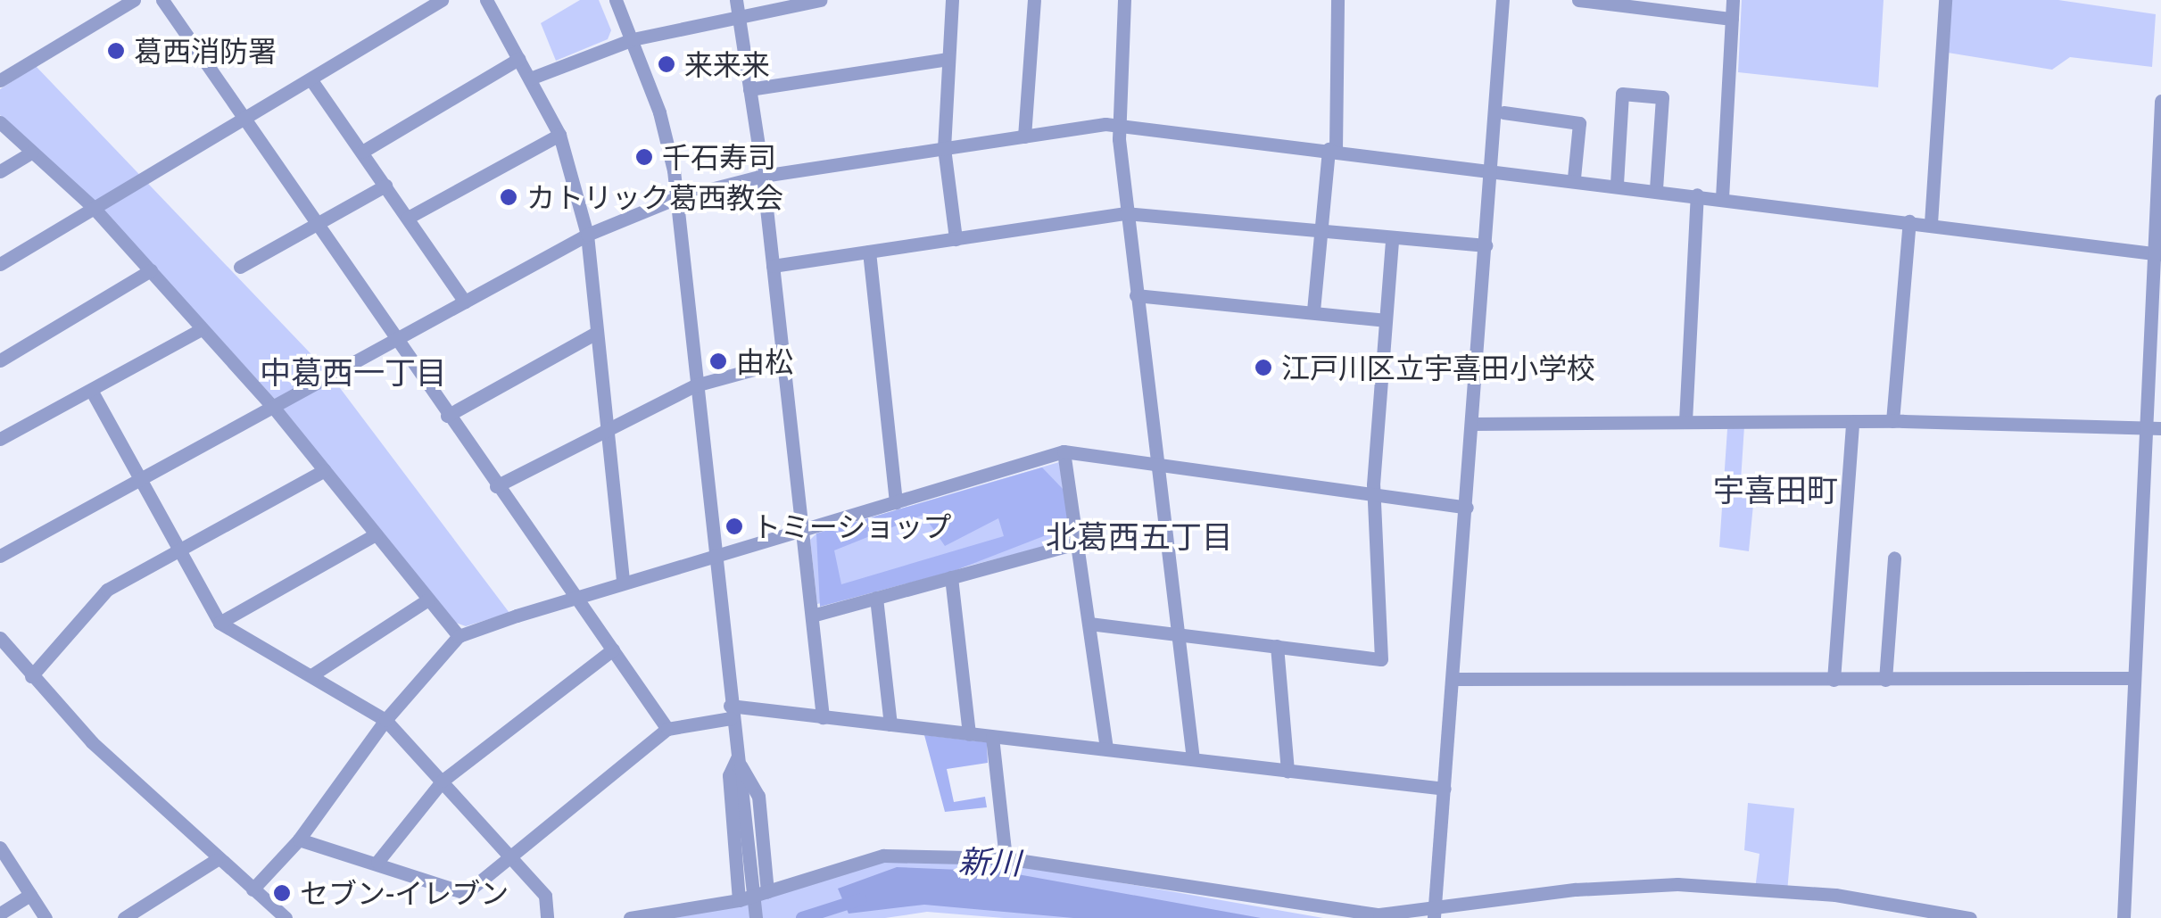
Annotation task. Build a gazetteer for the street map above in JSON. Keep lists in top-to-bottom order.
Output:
{
  "districts": ["中葛西一丁目", "宇喜田町", "北葛西五丁目"],
  "water": ["新川"],
  "places": [
    "葛西消防署",
    "来来来",
    "千石寿司",
    "カトリック葛西教会",
    "由松",
    "江戸川区立宇喜田小学校",
    "トミーショップ",
    "セブン-イレブン"
  ]
}
